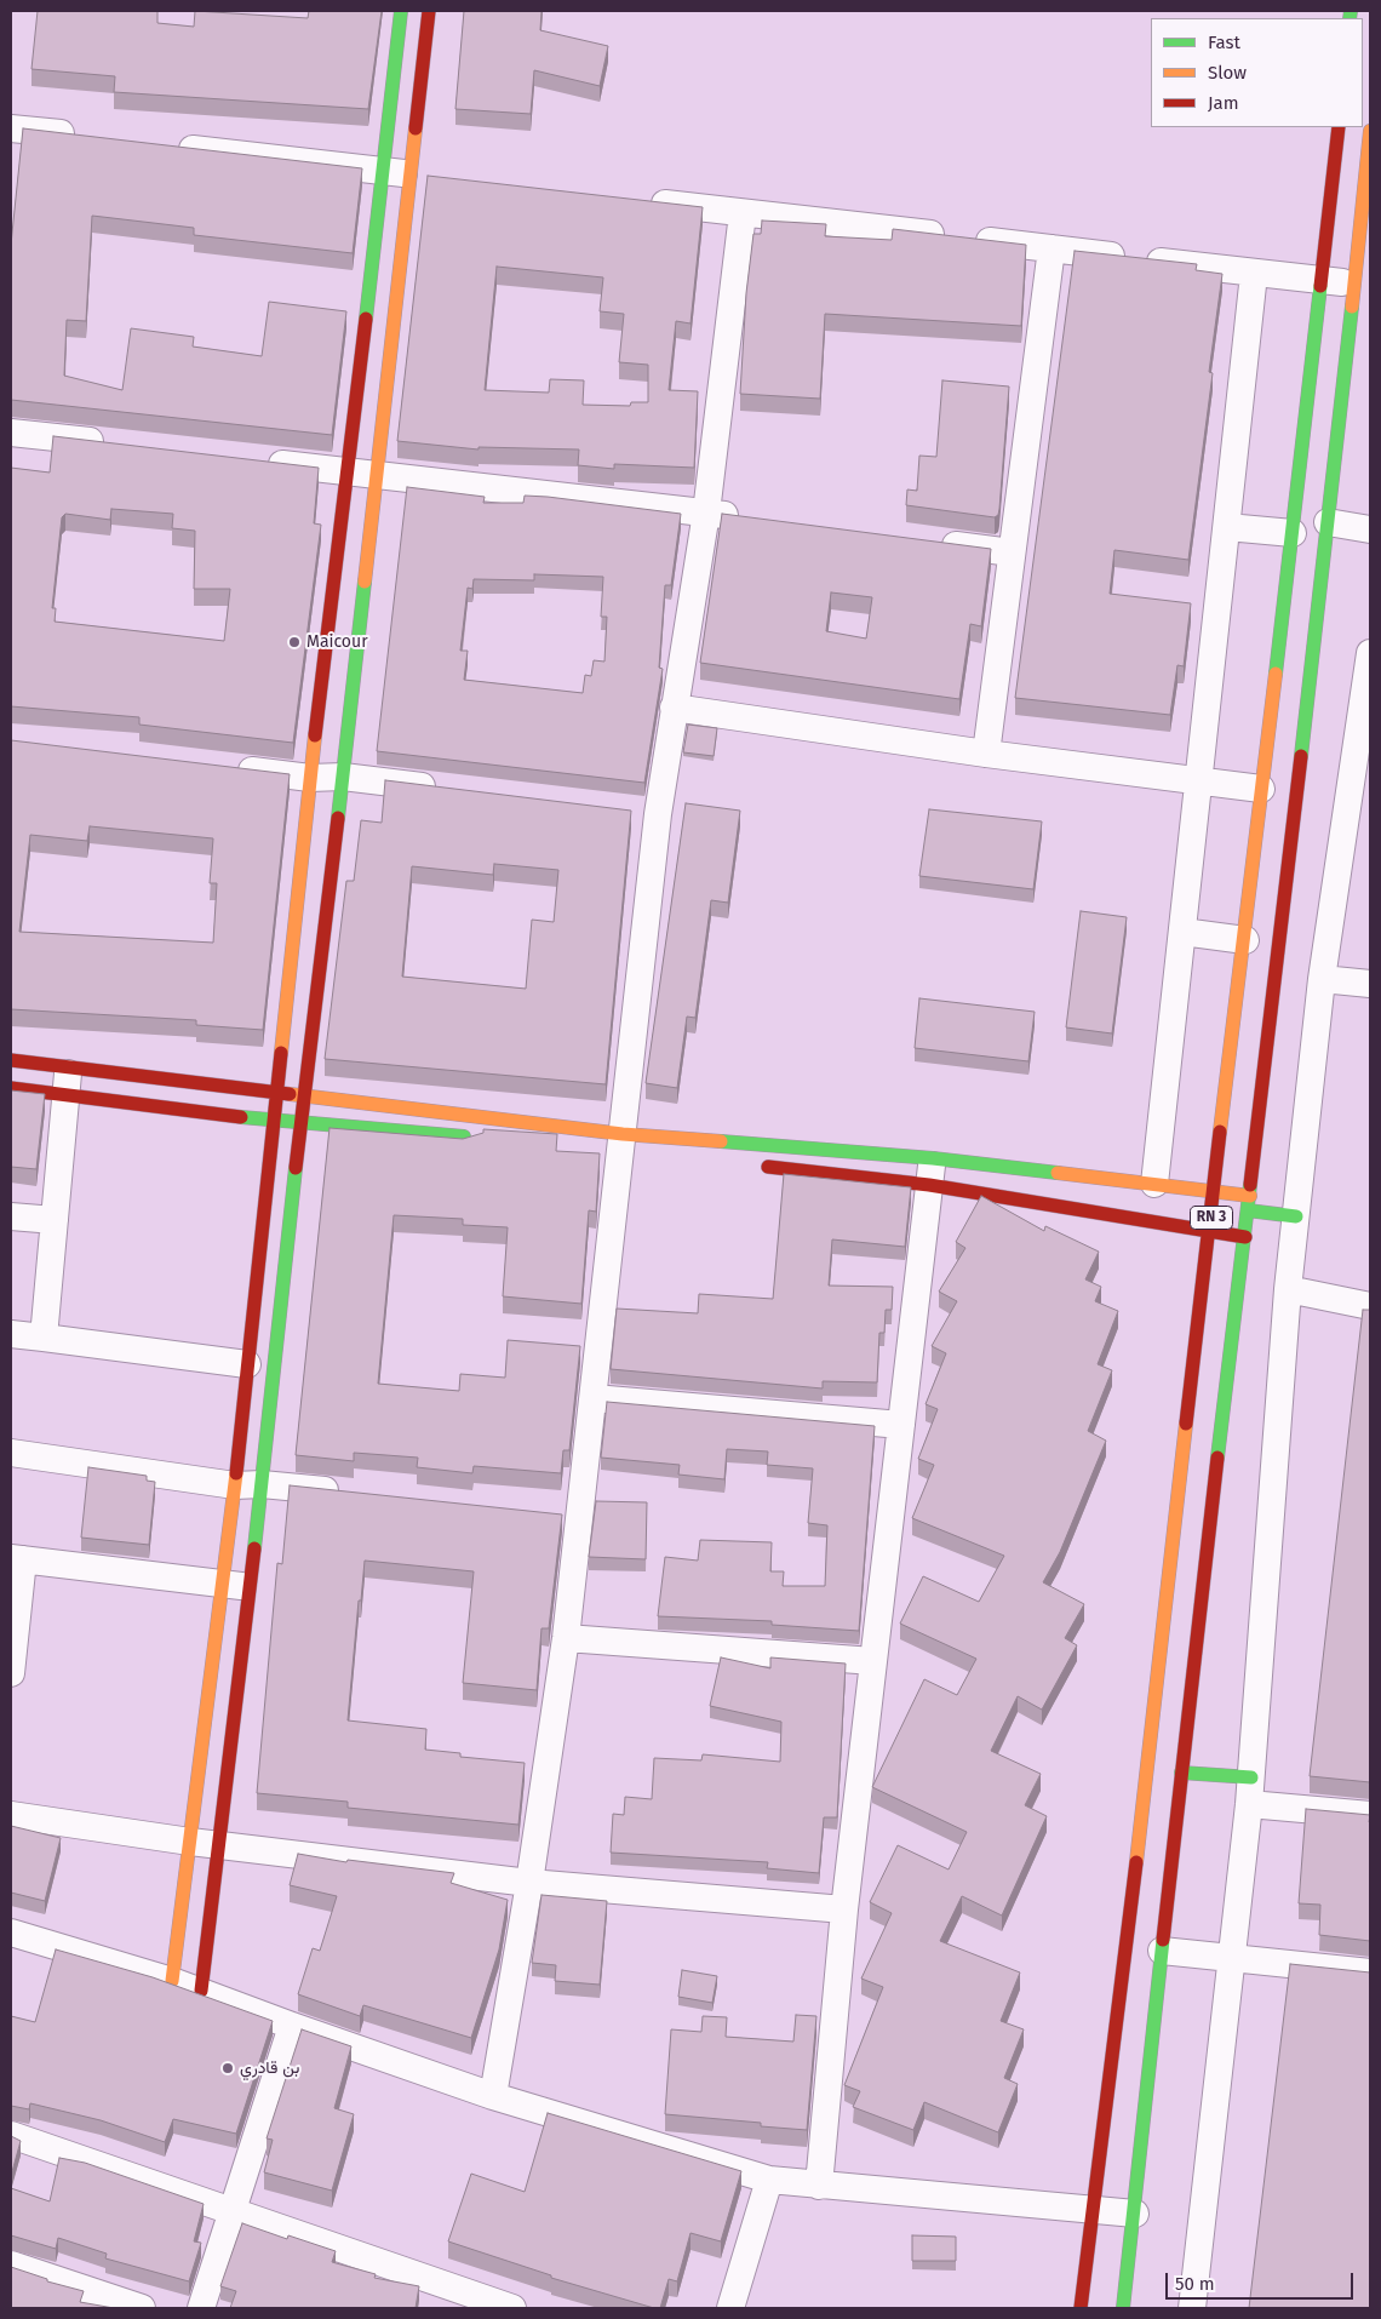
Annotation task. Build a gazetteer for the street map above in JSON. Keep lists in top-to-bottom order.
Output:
{
  "streets": {
    "main road": ["RN 3"]
  },
  "places": ["Maicour", "بن قادري"],
  "legend": ["Fast", "Slow", "Jam"],
  "scale_bar": "50 m"
}
